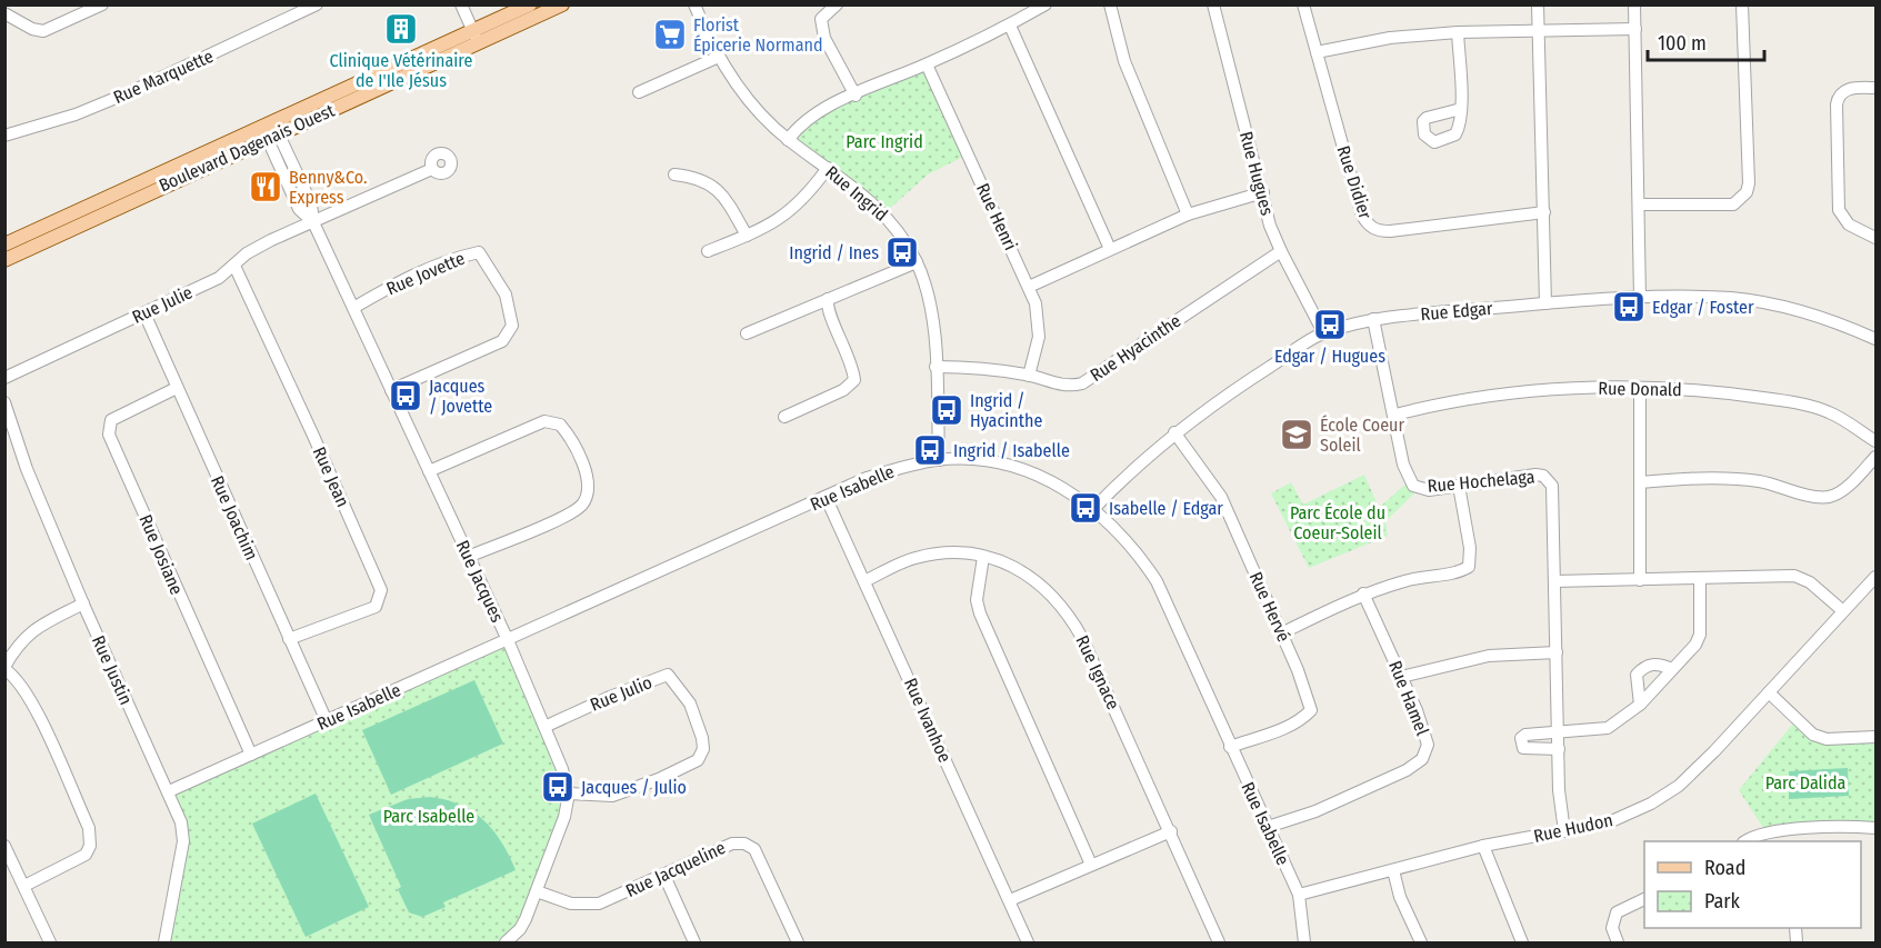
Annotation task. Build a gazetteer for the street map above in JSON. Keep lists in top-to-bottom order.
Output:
{
  "streets": {
    "main road": ["Boulevard Dagenais Ouest"],
    "street": [
      "Rue Marquette",
      "Rue Hugues",
      "Rue Didier",
      "Rue Ingrid",
      "Rue Henri",
      "Rue Jovette",
      "Rue Julie",
      "Rue Edgar",
      "Rue Hyacinthe",
      "Rue Donald",
      "Rue Jean",
      "Rue Hochelaga",
      "Rue Isabelle",
      "Rue Joachim",
      "Rue Josiane",
      "Rue Jacques",
      "Rue Hervé",
      "Rue Justin",
      "Rue Ignace",
      "Rue Julio",
      "Rue Hamel",
      "Rue Ivanhoe",
      "Rue Hudon",
      "Rue Jacqueline"
    ]
  },
  "crossings": [
    ["Boulevard Dagenais Ouest", "Rue Jacques"],
    ["Rue Hugues", "Rue Edgar"],
    ["Rue Hugues", "Rue Hyacinthe"],
    ["Rue Ingrid", "Rue Hyacinthe"],
    ["Rue Ingrid", "Rue Isabelle"],
    ["Rue Henri", "Rue Hyacinthe"],
    ["Rue Jovette", "Rue Jacques"],
    ["Rue Julie", "Rue Jean"],
    ["Rue Julie", "Rue Joachim"],
    ["Rue Julie", "Rue Jacques"],
    ["Rue Edgar", "Rue Hochelaga"],
    ["Rue Edgar", "Rue Isabelle"],
    ["Rue Edgar", "Rue Hervé"],
    ["Rue Donald", "Rue Hochelaga"],
    ["Rue Jean", "Rue Joachim"],
    ["Rue Hochelaga", "Rue Hudon"],
    ["Rue Isabelle", "Rue Joachim"],
    ["Rue Isabelle", "Rue Josiane"],
    ["Rue Isabelle", "Rue Jacques"],
    ["Rue Isabelle", "Rue Hervé"],
    ["Rue Isabelle", "Rue Justin"],
    ["Rue Isabelle", "Rue Hamel"],
    ["Rue Isabelle", "Rue Ivanhoe"],
    ["Rue Isabelle", "Rue Hudon"],
    ["Rue Joachim", "Rue Josiane"],
    ["Rue Jacques", "Rue Julio"],
    ["Rue Ignace", "Rue Ivanhoe"]
  ],
  "parks": [
    "Parc Ingrid",
    "Parc École du Coeur-Soleil",
    "Parc Dalida",
    "Parc Isabelle"
  ],
  "places": {
    "building": ["Clinique Vétérinaire de I'Ile Jésus"],
    "supermarket": ["Florist Épicerie Normand"],
    "restaurant": ["Benny&Co. Express"],
    "bus stop": [
      "Ingrid / Ines",
      "Edgar / Foster",
      "Edgar / Hugues",
      "Jacques / Jovette",
      "Ingrid / Hyacinthe",
      "Ingrid / Isabelle",
      "Isabelle / Edgar",
      "Jacques / Julio"
    ],
    "school or university": ["École Coeur Soleil"]
  },
  "legend": ["Road", "Park"],
  "scale_bar": "100 m"
}
